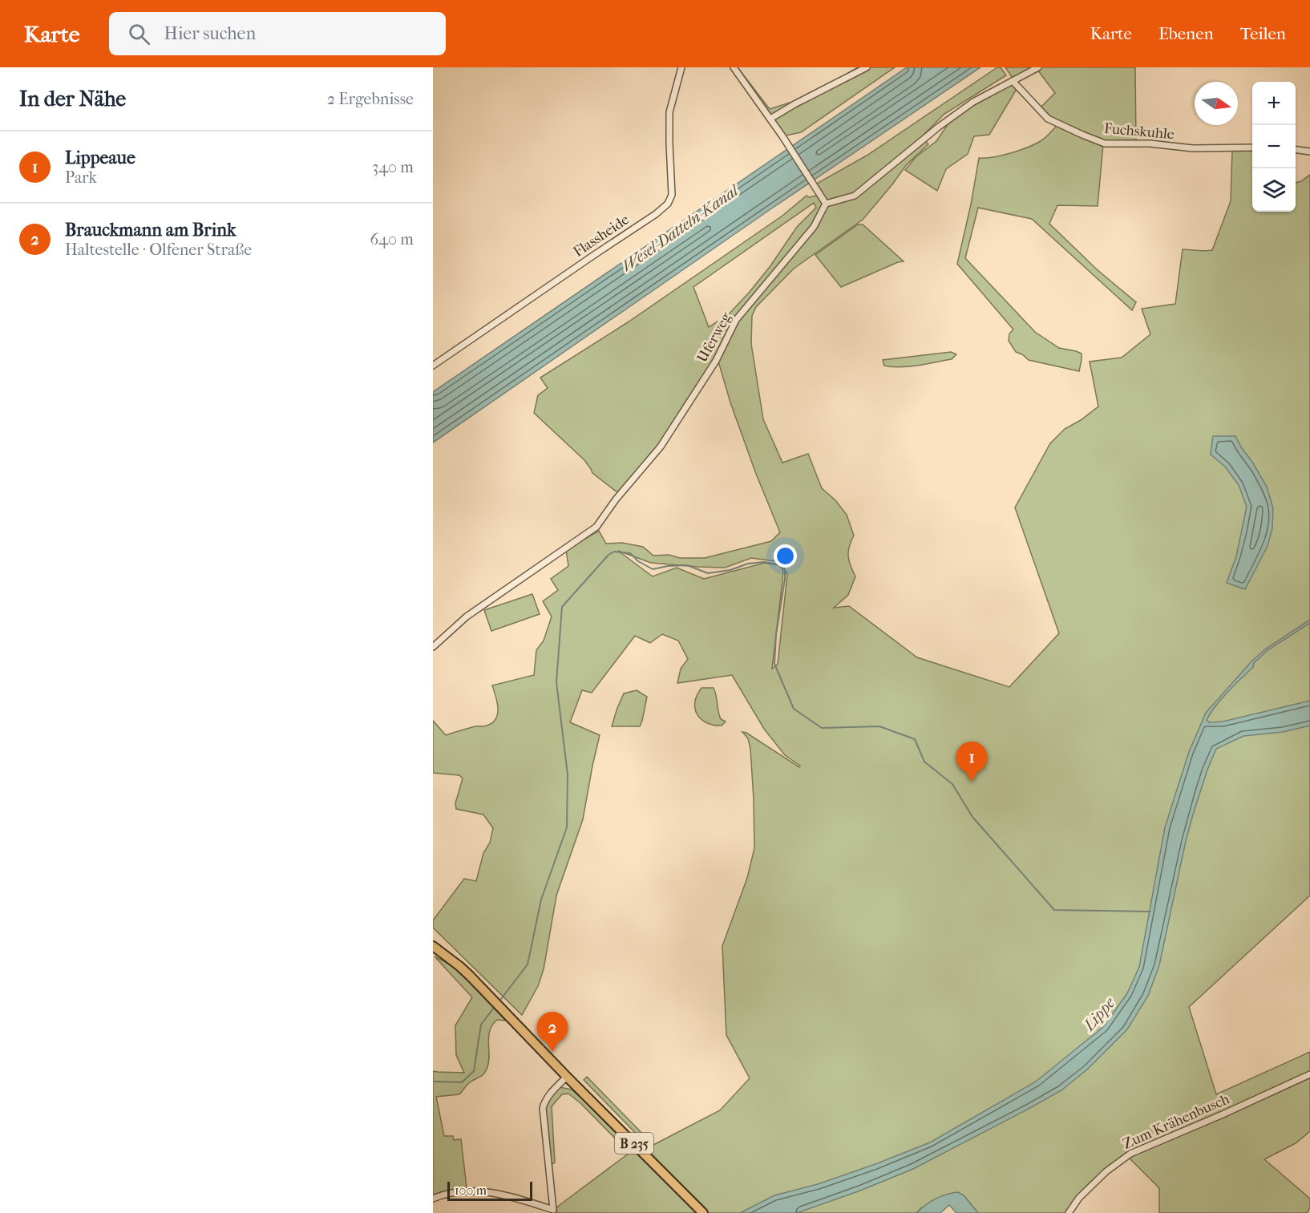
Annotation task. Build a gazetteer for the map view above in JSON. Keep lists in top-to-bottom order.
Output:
{
  "streets": {
    "main road": ["B 235"],
    "street": [
      "Fuchskuhle",
      "Flassheide",
      "Uferweg",
      "Zum Krähenbusch"
    ]
  },
  "water": ["Wesel-Datteln-Kanal", "Lippe"],
  "scale_bar": "100 m",
  "north": "right",
  "page": {
    "header": "Karte",
    "search": "Hier suchen",
    "nav": ["Karte", "Ebenen", "Teilen"],
    "heading": ["In der Nähe", "2 Ergebnisse"],
    "map_buttons": ["+", "−"],
    "list": [
      {
        "mark": "1",
        "name": "Lippeaue",
        "note": "Park",
        "value": "340 m"
      },
      {
        "mark": "2",
        "name": "Brauckmann am Brink",
        "note": "Haltestelle · Olfener Straße",
        "value": "640 m"
      }
    ],
    "pins": ["1", "2"],
    "scale": "100 m"
  }
}
